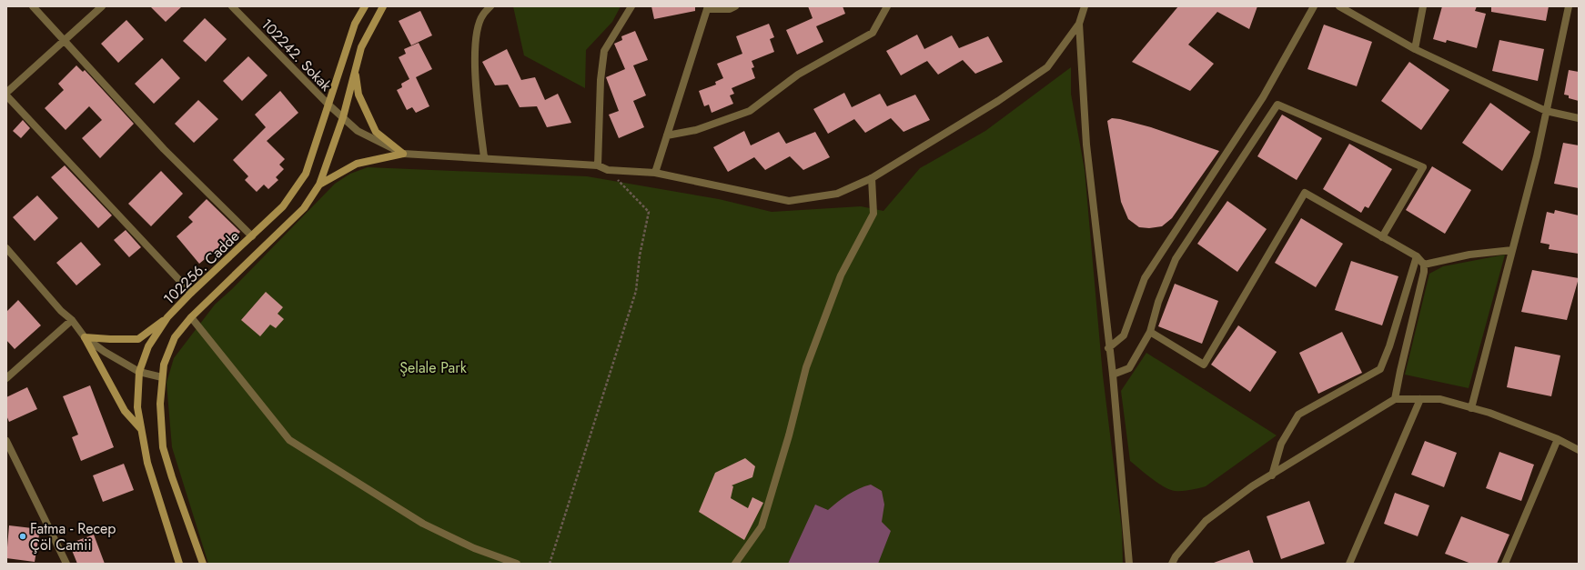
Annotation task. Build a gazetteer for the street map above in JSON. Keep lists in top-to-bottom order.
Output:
{
  "streets": {
    "street": ["102242. Sokak", "102256. Cadde"]
  },
  "crossings": [
    ["102242. Sokak", "102256. Cadde"]
  ],
  "parks": ["Şelale Park"],
  "places": ["Fatma - Recep Çöl Camii"]
}
